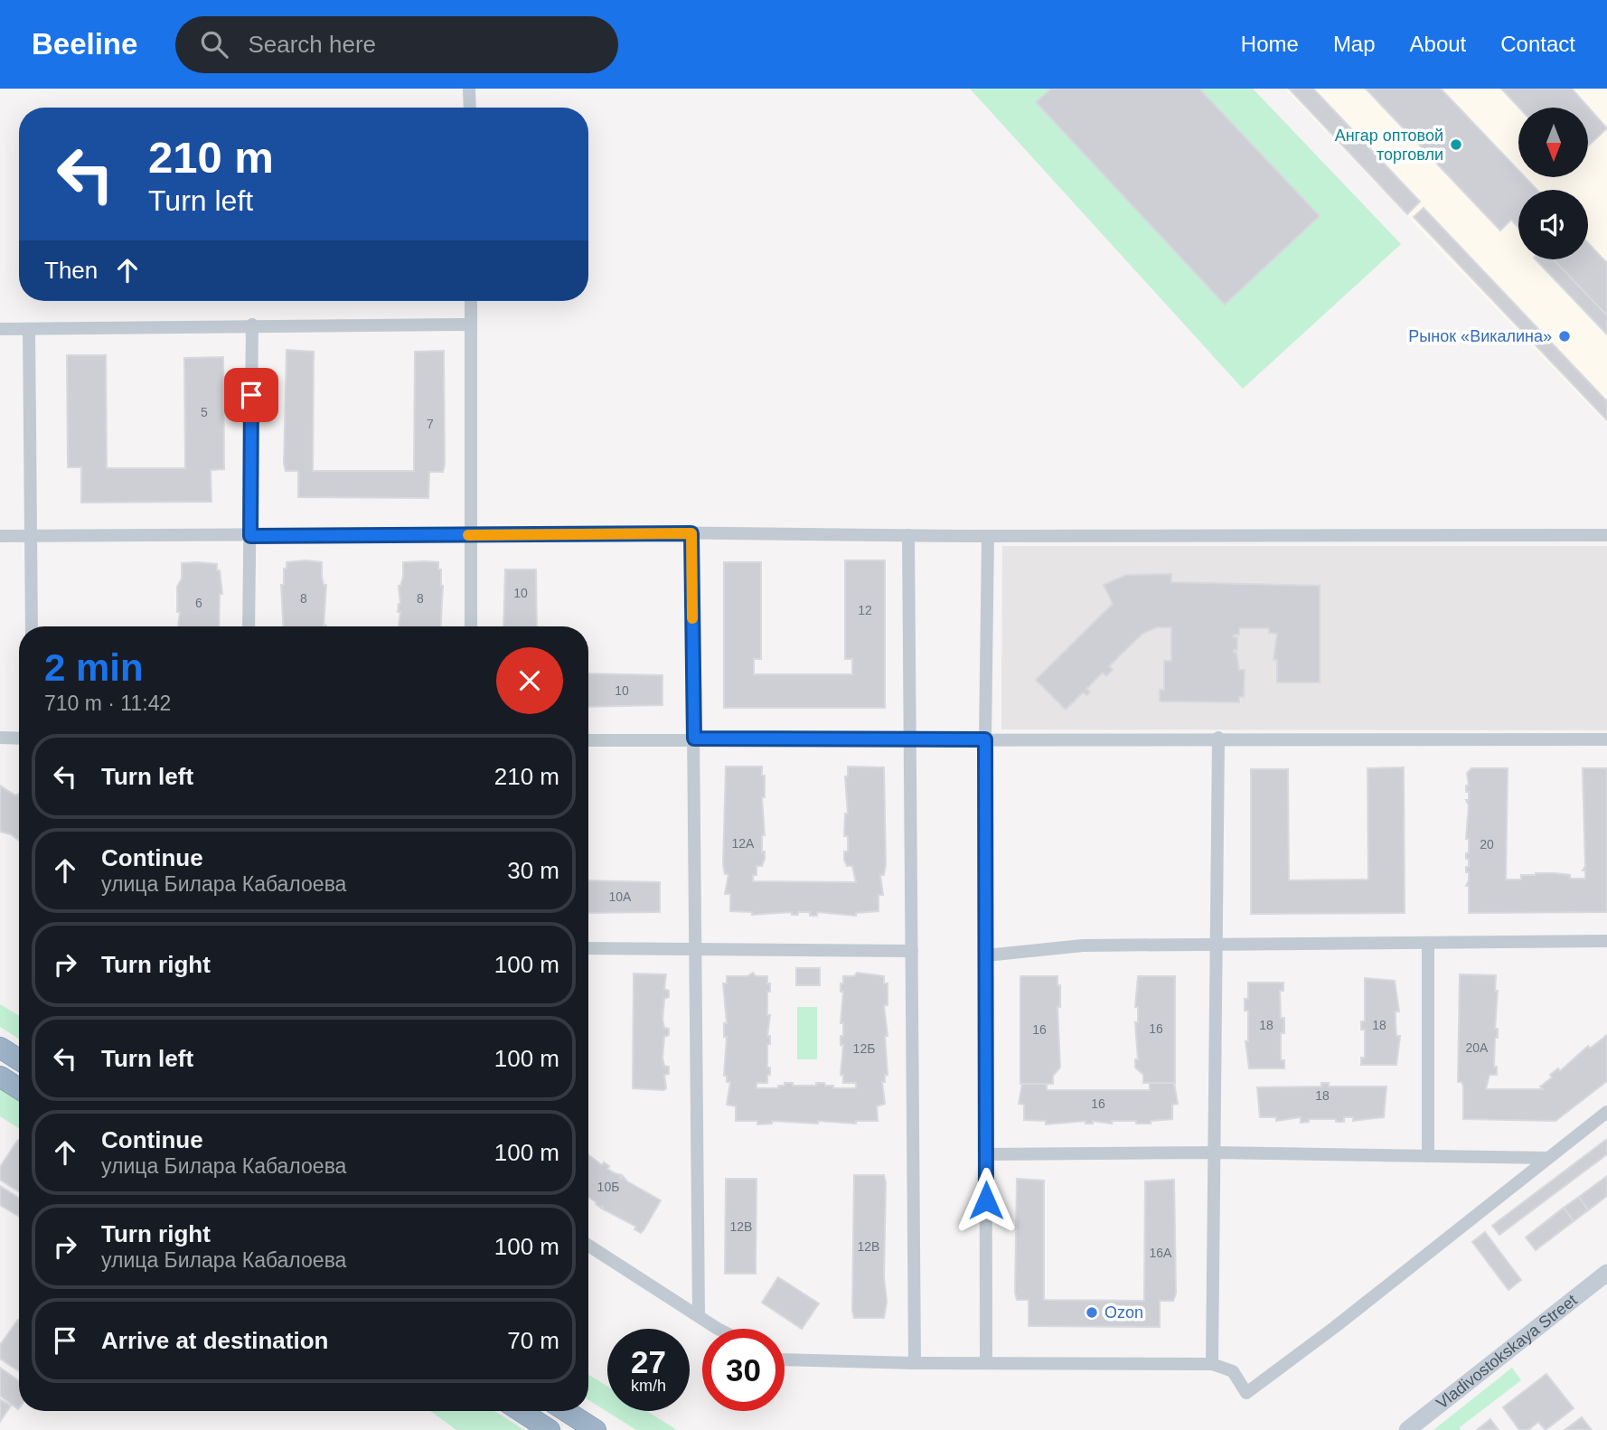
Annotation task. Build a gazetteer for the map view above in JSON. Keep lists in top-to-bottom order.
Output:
{
  "streets": {
    "main road": ["Vladivostokskaya Street"]
  },
  "places": ["Ангар оптовой торговли", "Рынок «Викалина»", "Ozon"],
  "house_numbers": [
    "5",
    "7",
    "10",
    "8",
    "8",
    "6",
    "12",
    "10",
    "12А",
    "20",
    "10А",
    "18",
    "18",
    "16",
    "16",
    "20А",
    "12Б",
    "18",
    "16",
    "10Б",
    "12В",
    "12В",
    "16А"
  ],
  "north": "bottom",
  "page": {
    "header": "Beeline",
    "search": "Search here",
    "nav": [
      "Home",
      "Map",
      "About",
      "Contact"
    ],
    "turn": ["210 m", "Turn left"],
    "then": "Then",
    "heading": ["2 min", "710 m · 11:42"],
    "list": [
      {
        "name": "Turn left",
        "value": "210 m"
      },
      {
        "name": "Continue",
        "note": "улица Билара Кабалоева",
        "value": "30 m"
      },
      {
        "name": "Turn right",
        "value": "100 m"
      },
      {
        "name": "Turn left",
        "value": "100 m"
      },
      {
        "name": "Continue",
        "note": "улица Билара Кабалоева",
        "value": "100 m"
      },
      {
        "name": "Turn right",
        "note": "улица Билара Кабалоева",
        "value": "100 m"
      },
      {
        "name": "Arrive at destination",
        "value": "70 m"
      }
    ],
    "speed": "27 km/h",
    "limit": "30"
  }
}
